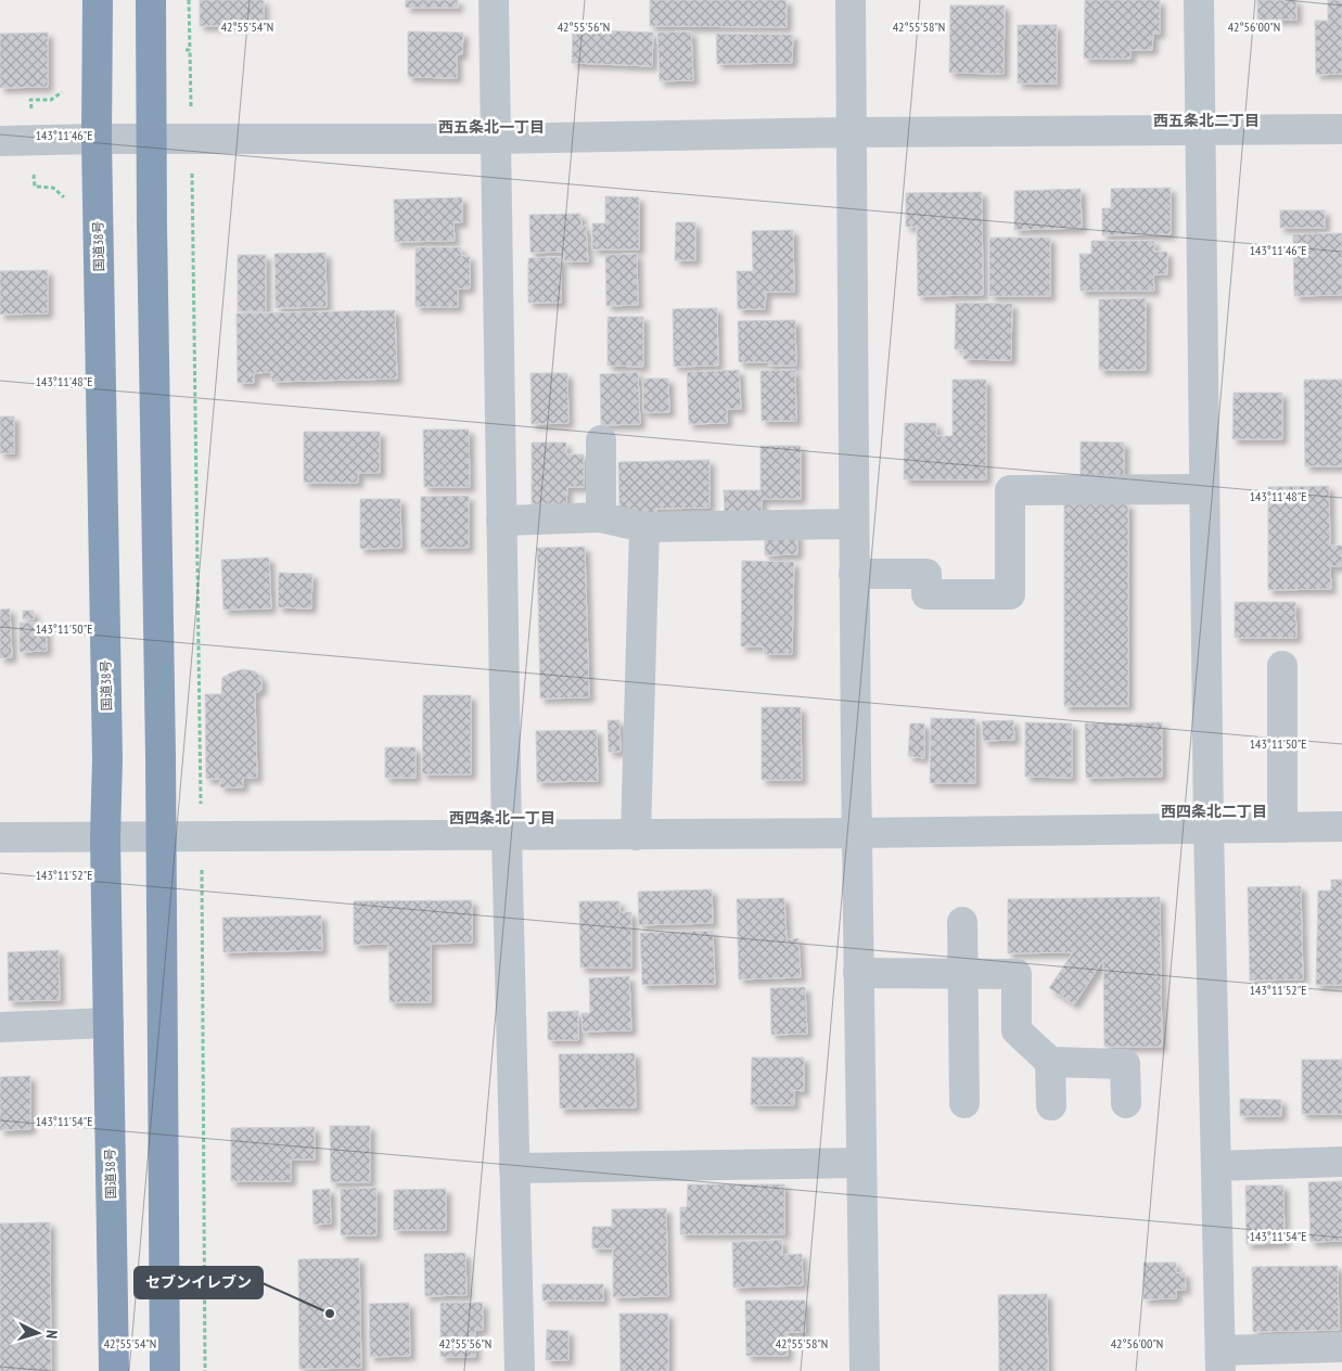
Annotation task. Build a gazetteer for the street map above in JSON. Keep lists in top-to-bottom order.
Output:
{
  "streets": {
    "highway": ["国道38号"]
  },
  "districts": [
    "西五条北二丁目",
    "西五条北一丁目",
    "西四条北二丁目",
    "西四条北一丁目"
  ],
  "places": ["セブンイレブン"],
  "north": "right",
  "coordinates": [
    "42°55'54\"N",
    "42°55'56\"N",
    "42°55'58\"N",
    "42°56'00\"N",
    "143°11'46\"E",
    "143°11'48\"E",
    "143°11'50\"E",
    "143°11'52\"E",
    "143°11'54\"E"
  ]
}
